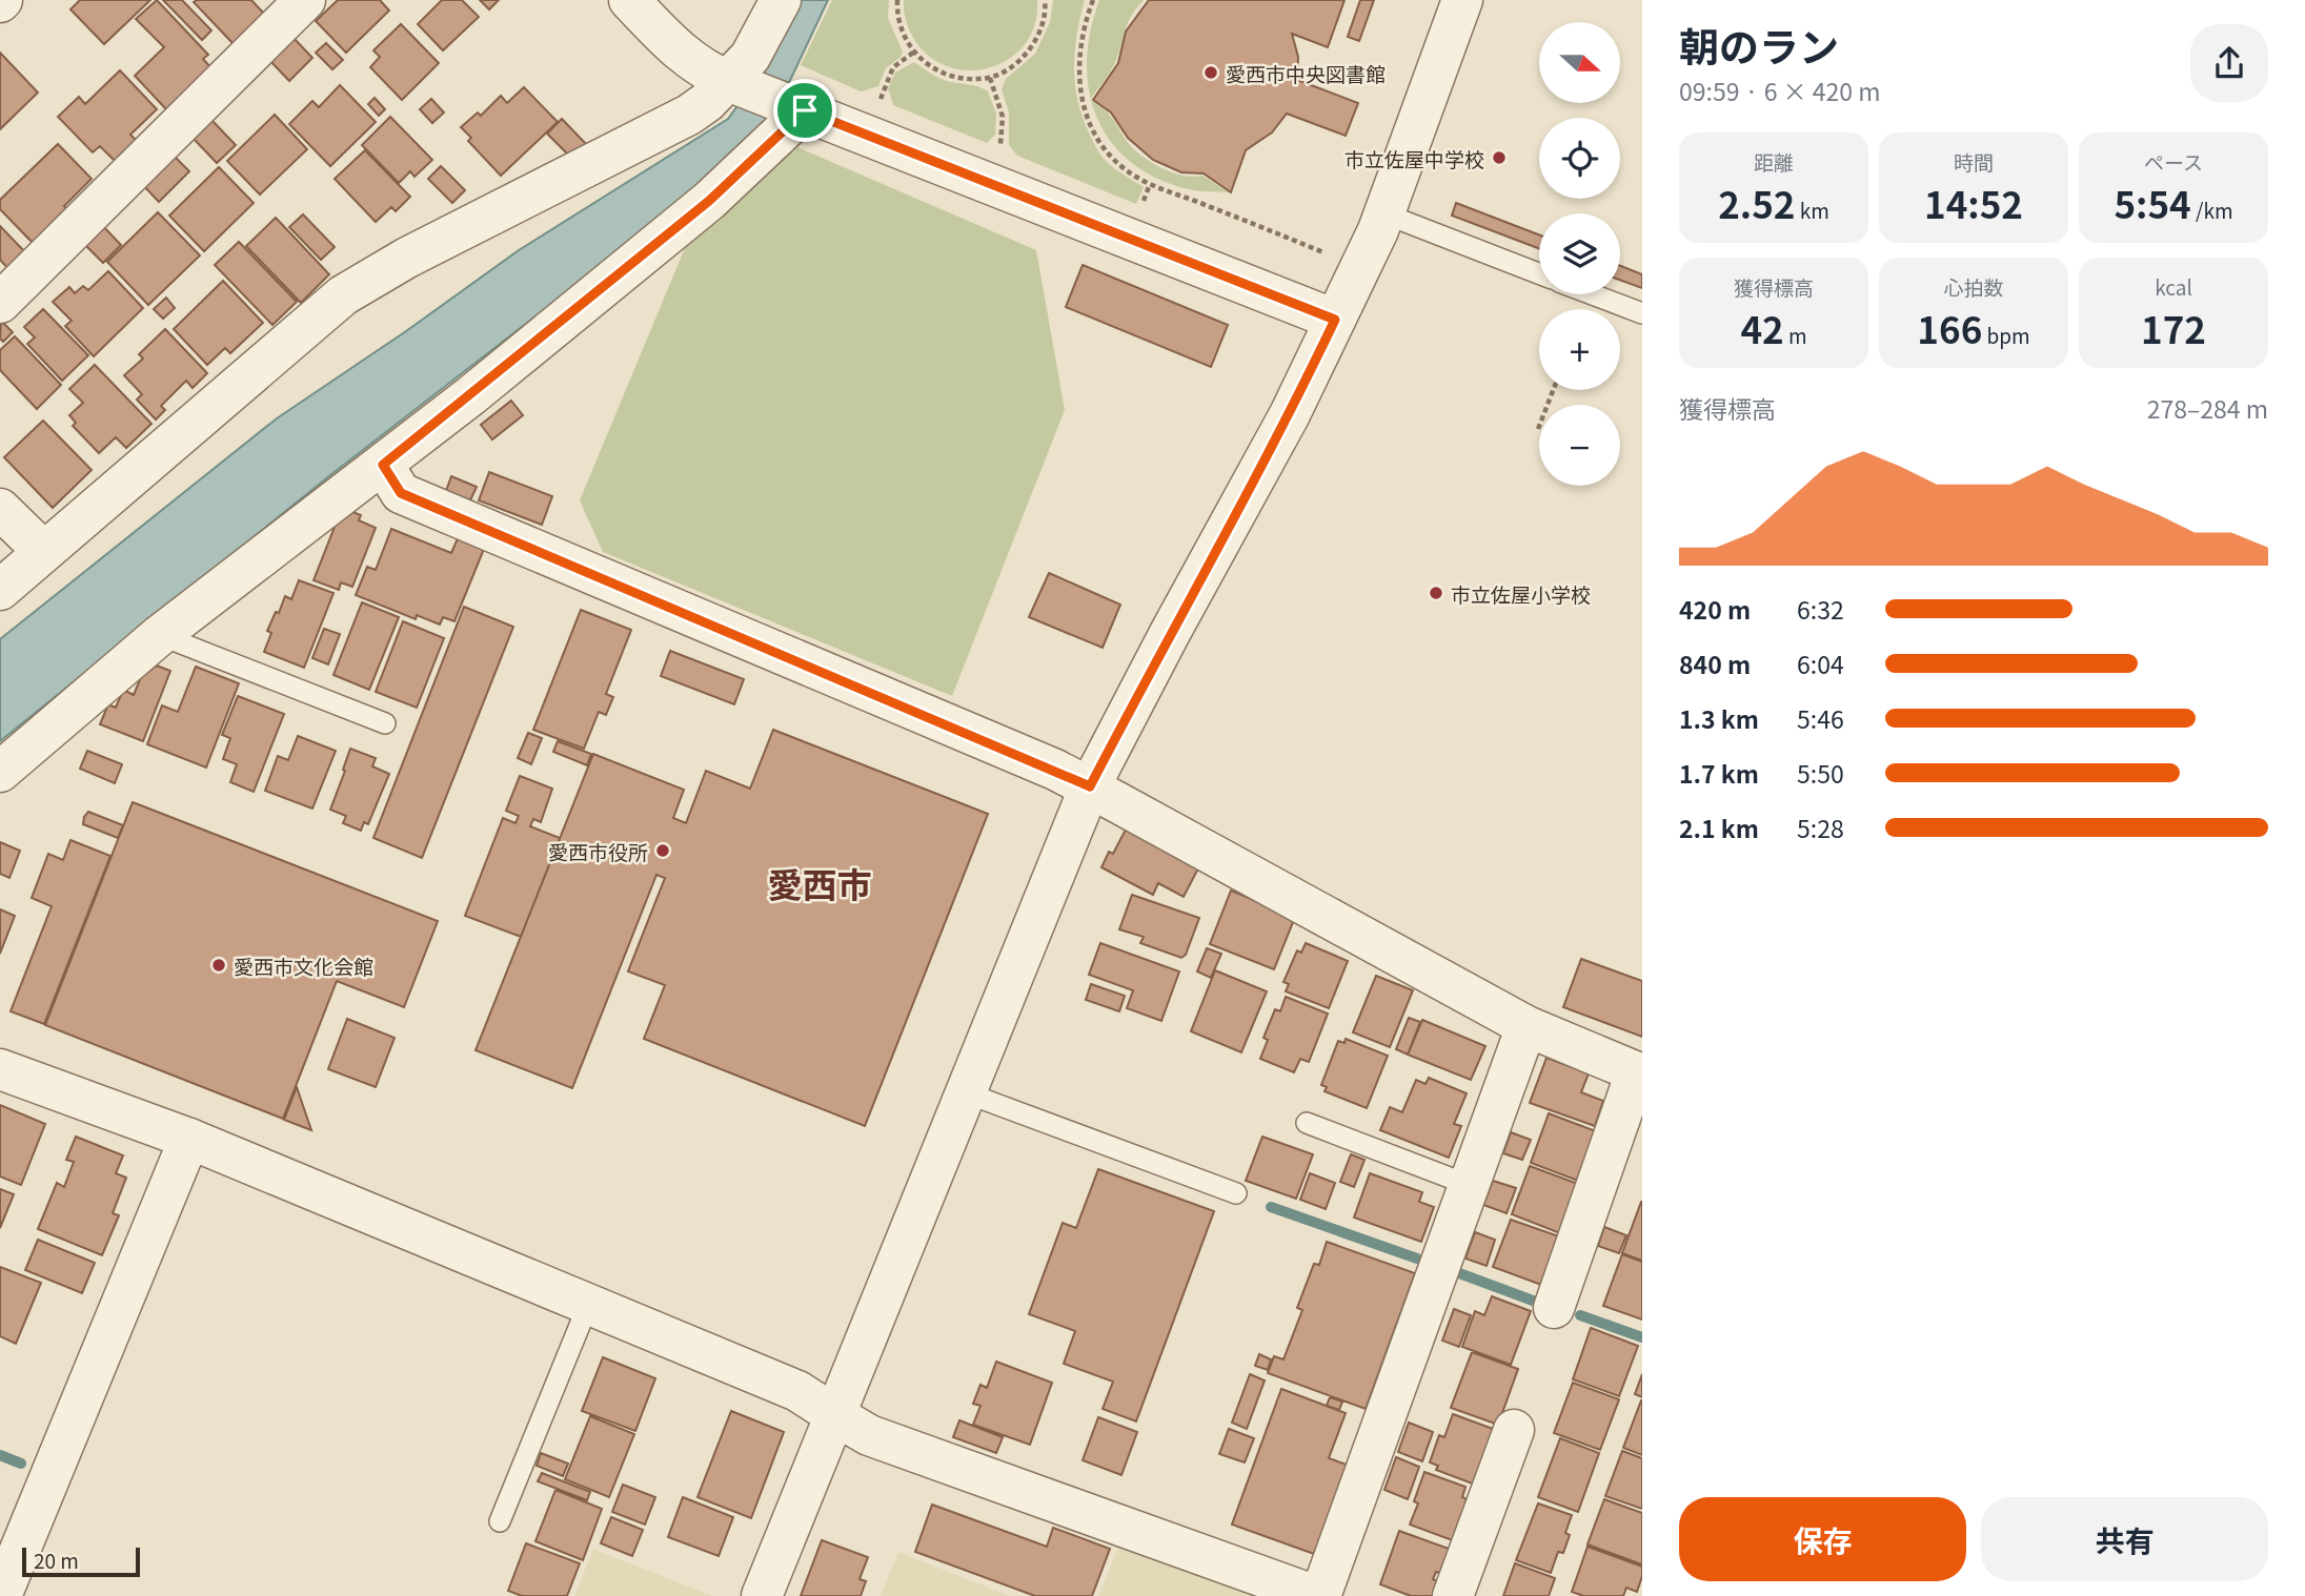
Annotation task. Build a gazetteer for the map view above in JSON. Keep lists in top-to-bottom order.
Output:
{
  "districts": ["愛西市"],
  "places": [
    "愛西市中央図書館",
    "市立佐屋中学校",
    "市立佐屋小学校",
    "愛西市役所",
    "愛西市文化会館"
  ],
  "scale_bar": "20 m",
  "north": "right",
  "page": {
    "heading": ["朝のラン", "09:59 · 6 × 420 m"],
    "map_buttons": ["+", "−"],
    "stats": [
      ["距離", "2.52 km"],
      ["時間", "14:52"],
      ["ペース", "5:54 /km"],
      ["獲得標高", "42 m"],
      ["心拍数", "166 bpm"],
      ["kcal", "172"]
    ],
    "chart": ["獲得標高", "278–284 m"],
    "list": [
      {
        "name": "420 m",
        "note": "6:32"
      },
      {
        "name": "840 m",
        "note": "6:04"
      },
      {
        "name": "1.3 km",
        "note": "5:46"
      },
      {
        "name": "1.7 km",
        "note": "5:50"
      },
      {
        "name": "2.1 km",
        "note": "5:28"
      }
    ],
    "buttons": ["保存", "共有"],
    "scale": "20 m"
  }
}
